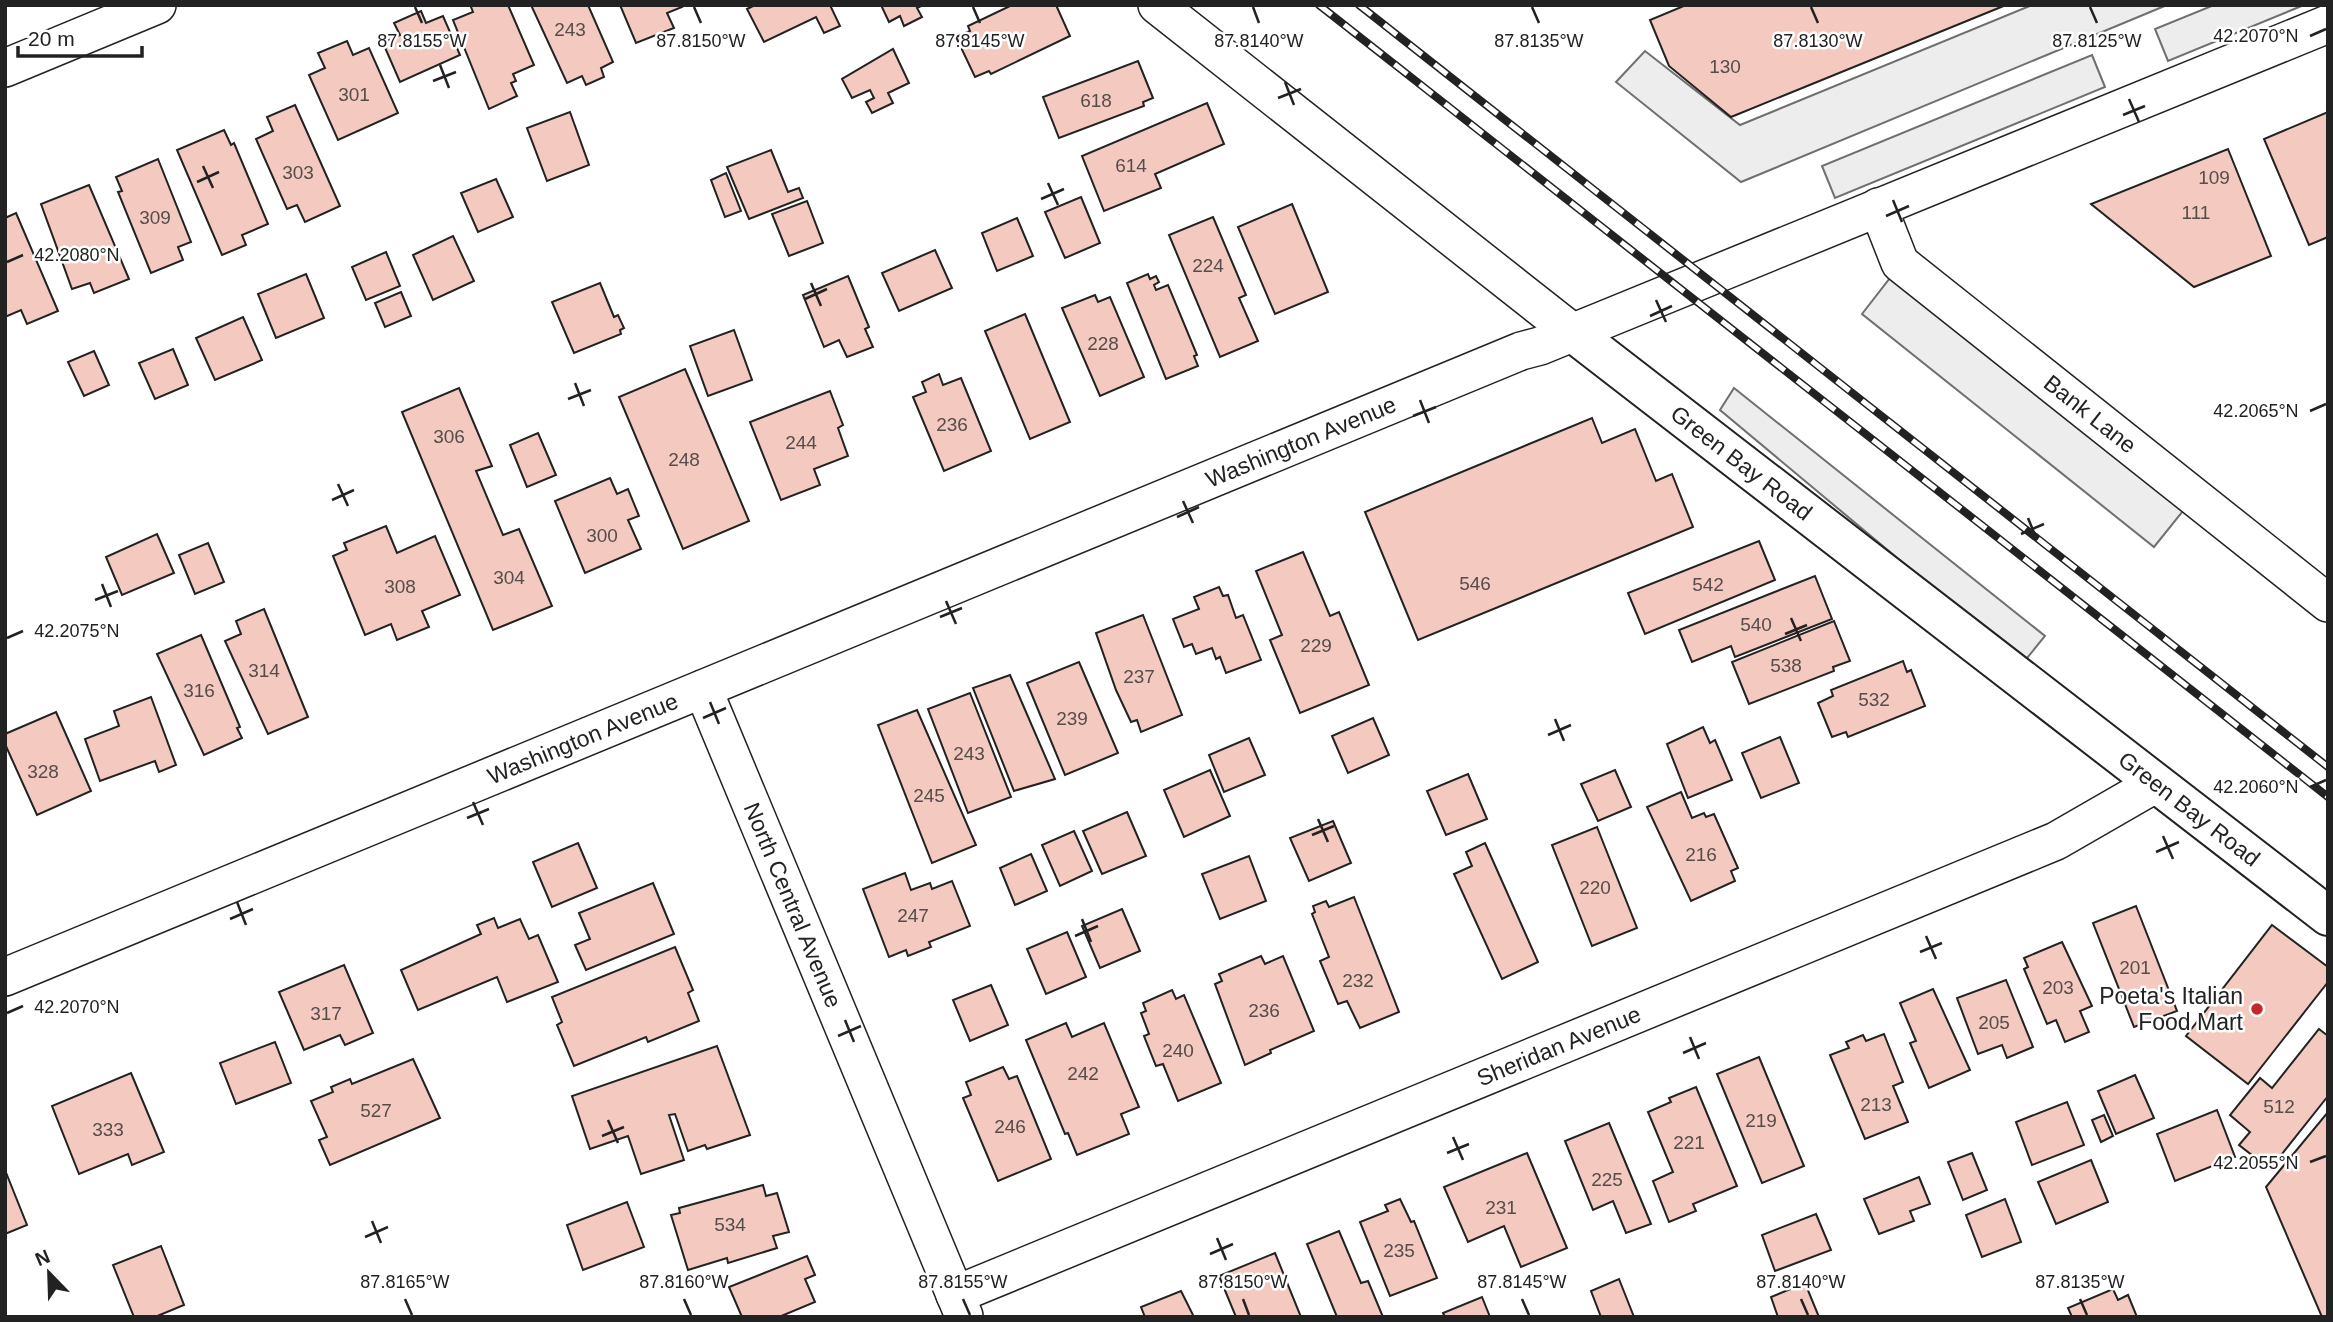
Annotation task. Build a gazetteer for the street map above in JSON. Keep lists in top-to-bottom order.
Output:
{
  "streets": {
    "street": [
      "Bank Lane",
      "Washington Avenue",
      "Green Bay Road",
      "North Central Avenue",
      "Sheridan Avenue"
    ]
  },
  "crossings": [
    ["Bank Lane", "Washington Avenue"],
    ["Washington Avenue", "Green Bay Road"],
    ["Washington Avenue", "North Central Avenue"],
    ["Green Bay Road", "Sheridan Avenue"],
    ["North Central Avenue", "Sheridan Avenue"]
  ],
  "places": ["Poeta's Italian Food Mart"],
  "house_numbers": [
    "243",
    "130",
    "301",
    "618",
    "614",
    "303",
    "109",
    "111",
    "309",
    "224",
    "228",
    "236",
    "306",
    "244",
    "248",
    "300",
    "304",
    "546",
    "542",
    "308",
    "540",
    "229",
    "538",
    "314",
    "237",
    "316",
    "532",
    "239",
    "243",
    "328",
    "245",
    "216",
    "220",
    "247",
    "201",
    "232",
    "203",
    "236",
    "317",
    "205",
    "240",
    "242",
    "213",
    "512",
    "527",
    "219",
    "246",
    "333",
    "221",
    "225",
    "231",
    "534",
    "235"
  ],
  "scale_bar": "20 m",
  "north": "top left",
  "coordinates": [
    "42.2070°N",
    "87.8155°W",
    "87.8150°W",
    "87.8145°W",
    "87.8140°W",
    "87.8135°W",
    "87.8130°W",
    "87.8125°W",
    "42.2080°N",
    "42.2065°N",
    "42.2075°N",
    "42.2060°N",
    "42.2055°N",
    "87.8165°W",
    "87.8160°W"
  ]
}
